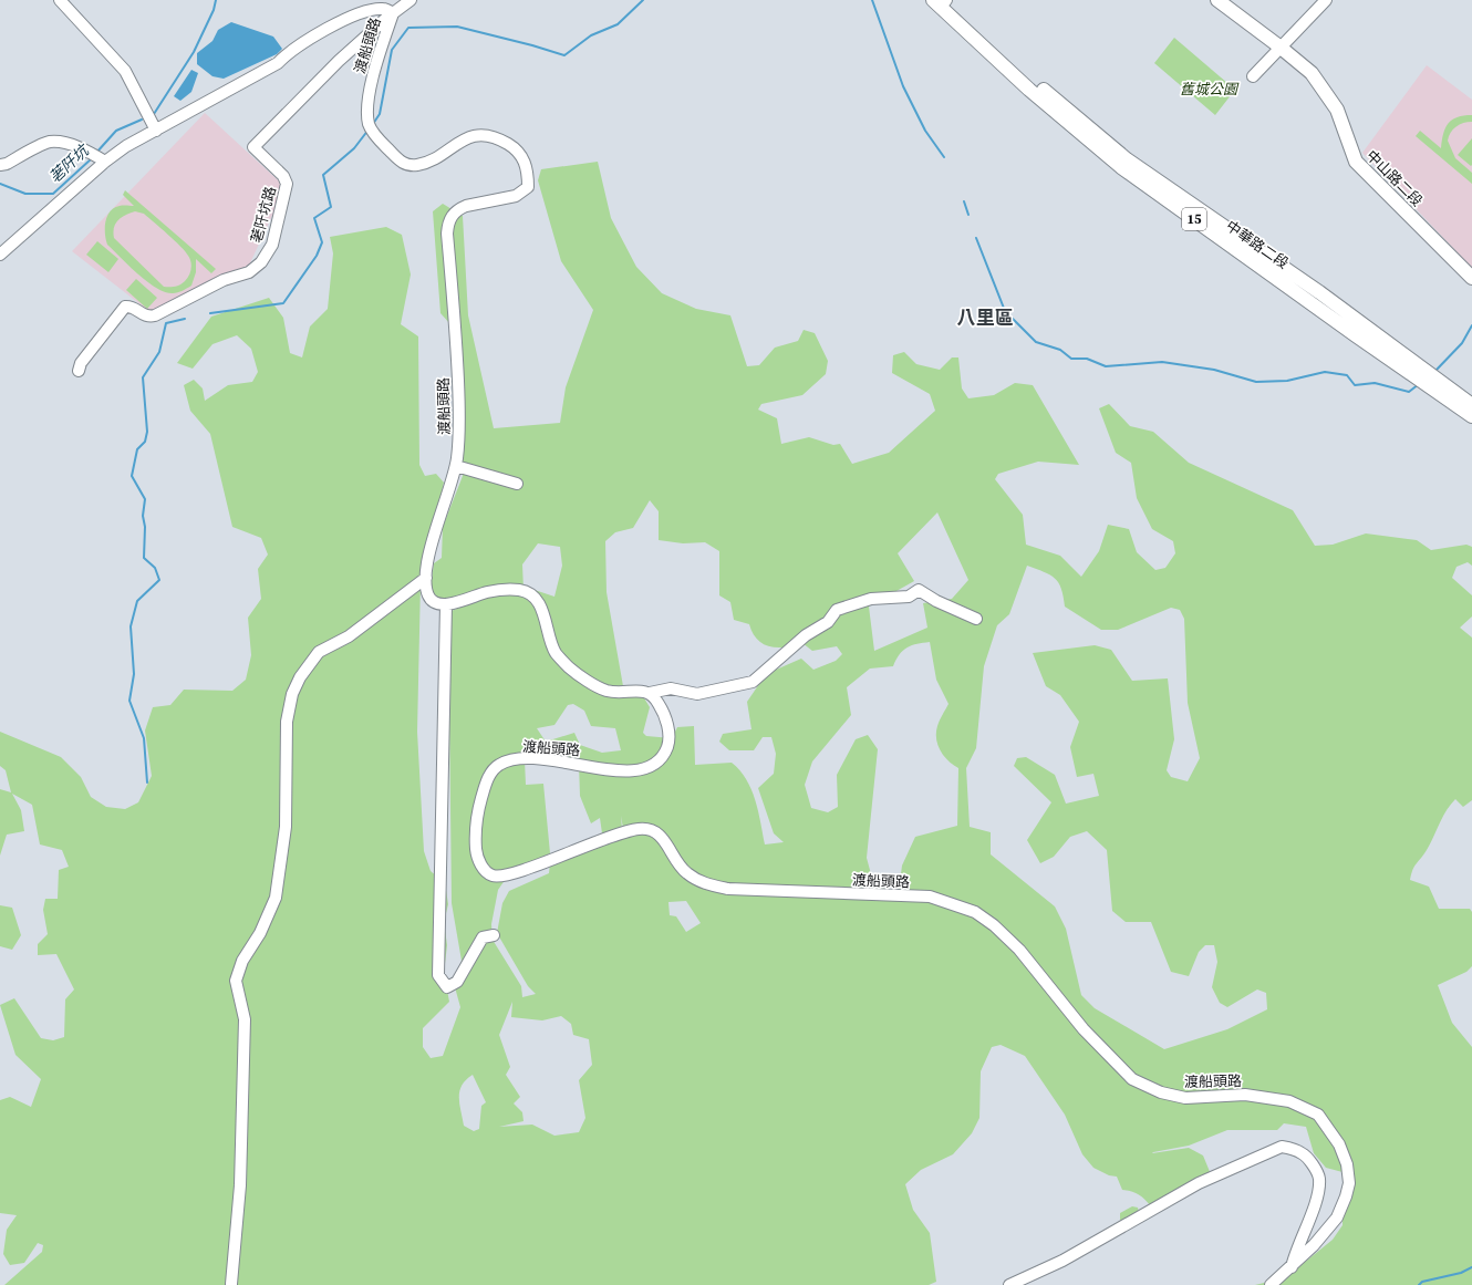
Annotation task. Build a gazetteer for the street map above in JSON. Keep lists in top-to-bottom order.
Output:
{
  "streets": {
    "main road": ["中山路二段", "15", "中華路二段"],
    "street": ["渡船頭路", "荖阡坑路"]
  },
  "crossings": [
    ["渡船頭路", "荖阡坑路"]
  ],
  "districts": ["八里區"],
  "water": ["荖阡坑"],
  "parks": ["舊城公園"]
}
